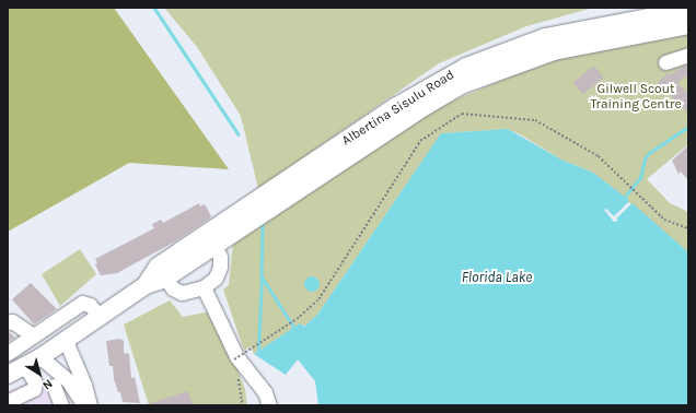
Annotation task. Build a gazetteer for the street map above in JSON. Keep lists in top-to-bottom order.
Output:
{
  "streets": {
    "main road": ["Albertina Sisulu Road"]
  },
  "water": ["Florida Lake"],
  "parks": ["Gilwell Scout Training Centre"],
  "north": "bottom right"
}
